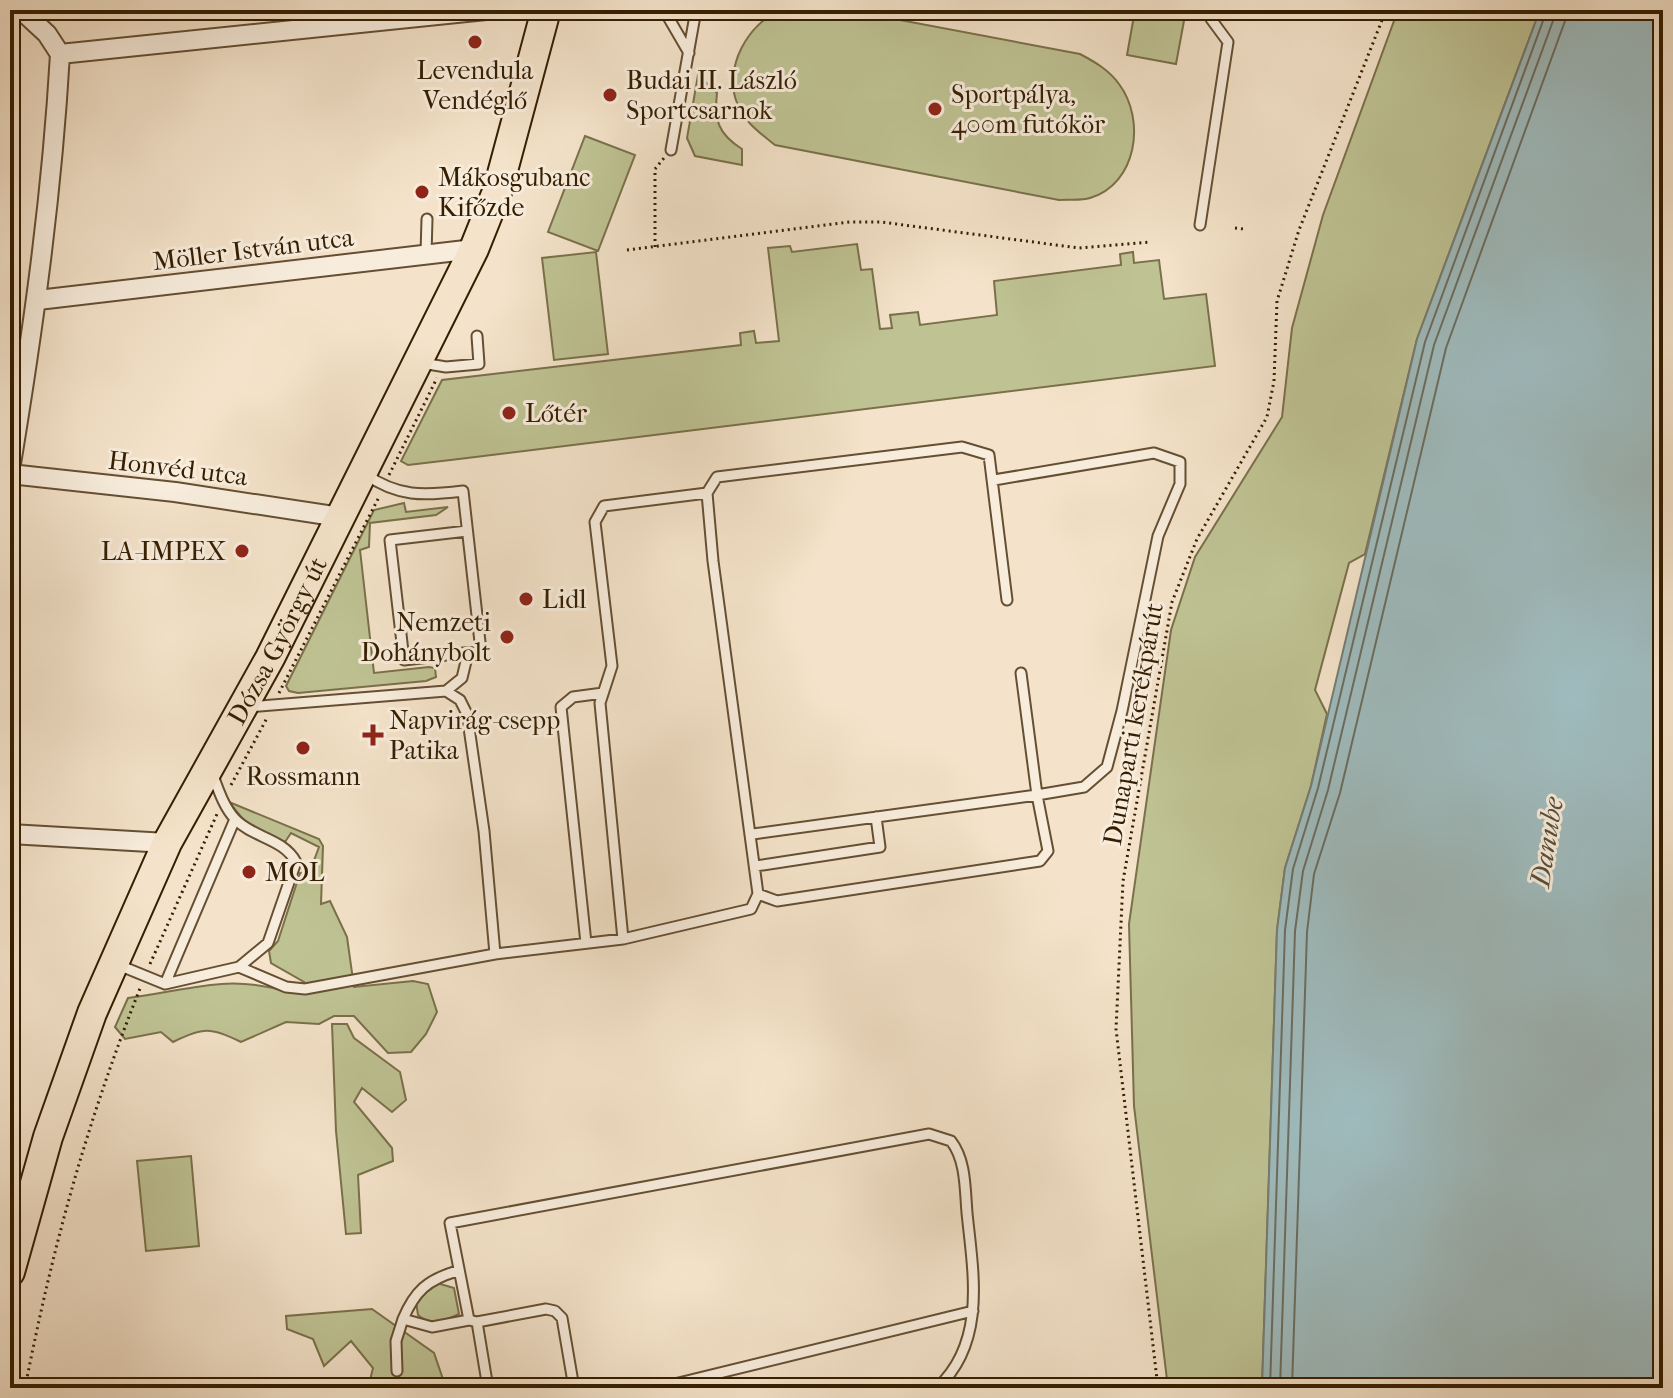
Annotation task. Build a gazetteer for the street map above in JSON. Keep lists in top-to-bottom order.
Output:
{
  "streets": {
    "main road": ["Dózsa György út"],
    "street": ["Möller István utca", "Honvéd utca"],
    "path": ["Dunaparti kerékpárút"]
  },
  "crossings": [
    ["Möller István utca", "Dózsa György út"],
    ["Honvéd utca", "Dózsa György út"]
  ],
  "water": ["Danube"],
  "places": {
    "other": [
      "Levendula Vendéglő",
      "Budai II. László Sportcsarnok",
      "Sportpálya, 400m futókör",
      "Mákosgubanc Kifőzde",
      "Lőtér",
      "LA-IMPEX",
      "Lidl",
      "Nemzeti Dohánybolt",
      "Rossmann",
      "MOL"
    ],
    "health": ["Napvirág-csepp Patika"]
  }
}
